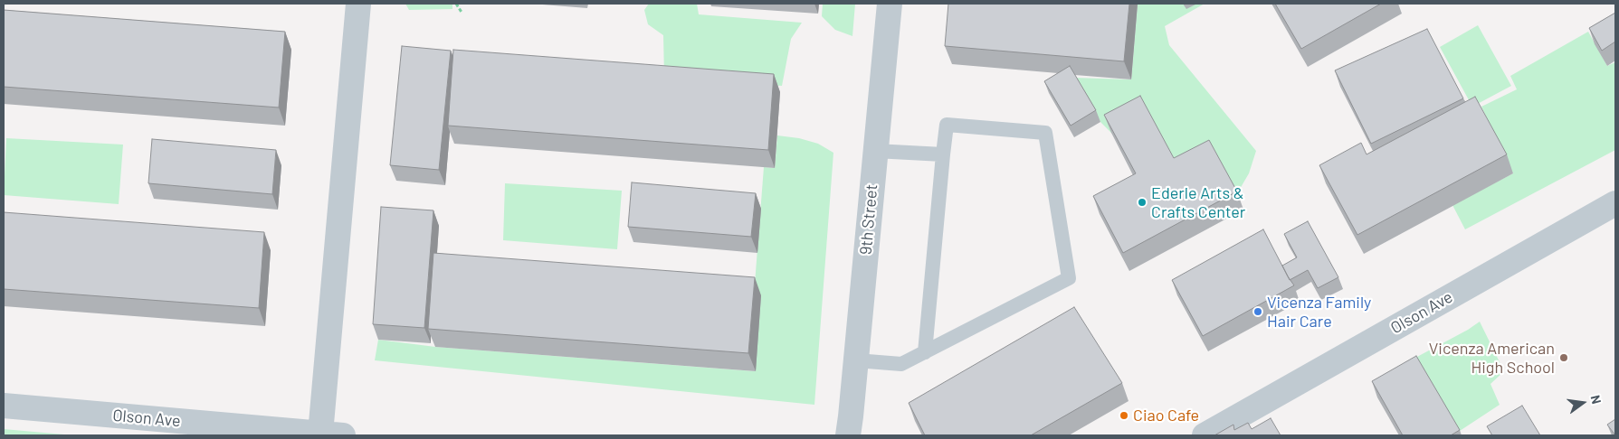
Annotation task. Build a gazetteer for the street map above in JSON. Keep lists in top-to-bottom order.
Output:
{
  "streets": {
    "street": ["9th Street", "Olson Ave"]
  },
  "places": [
    "Ederle Arts & Crafts Center",
    "Vicenza Family Hair Care",
    "Vicenza American High School",
    "Ciao Cafe"
  ],
  "north": "right"
}
